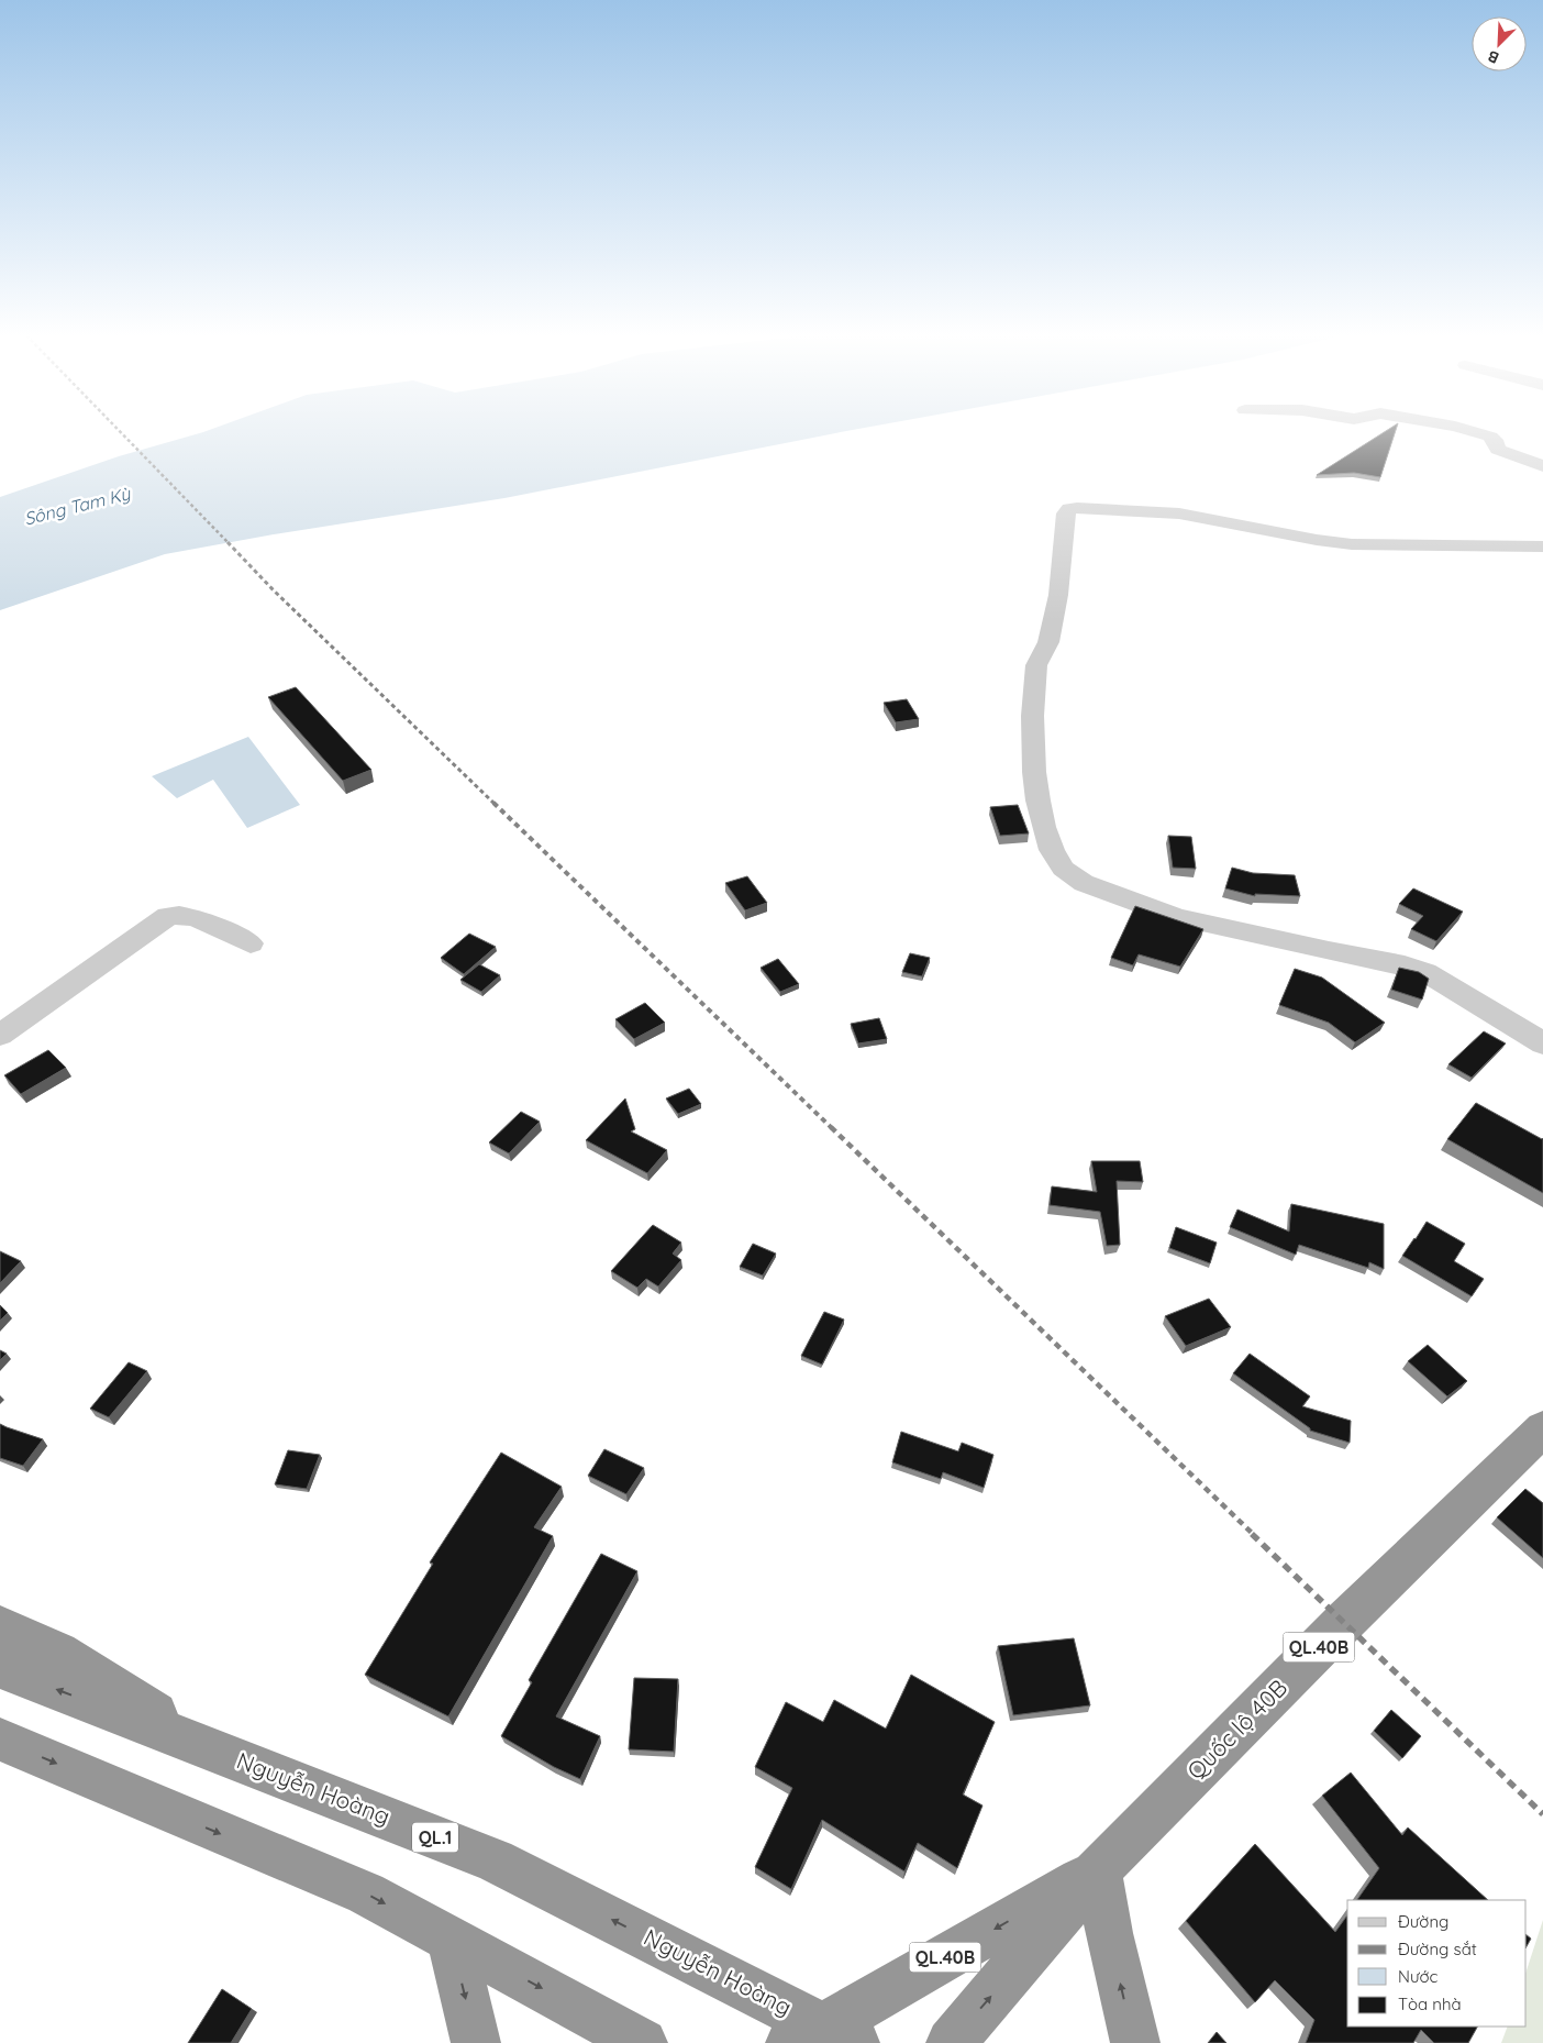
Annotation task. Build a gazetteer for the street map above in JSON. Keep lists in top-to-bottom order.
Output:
{
  "streets": {
    "highway": [
      "QL.40B",
      "Quốc lộ 40B",
      "Nguyễn Hoàng",
      "QL.1"
    ]
  },
  "crossings": [
    ["QL.40B", "Quốc lộ 40B"],
    ["QL.40B", "Nguyễn Hoàng"]
  ],
  "water": ["Sông Tam Kỳ"],
  "legend": [
    "Đường",
    "Đường sắt",
    "Nước",
    "Tòa nhà"
  ],
  "north": "bottom left"
}
